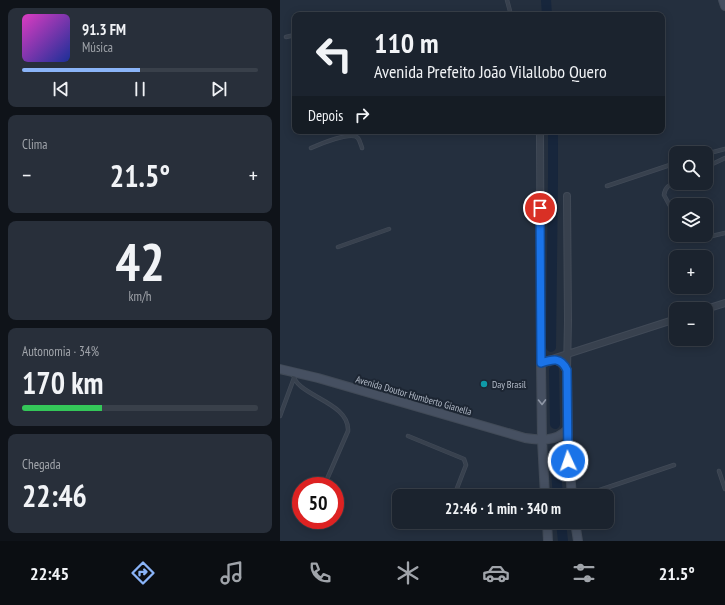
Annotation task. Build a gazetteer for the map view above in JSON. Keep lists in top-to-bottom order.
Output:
{
  "streets": {
    "main road": ["Avenida Doutor Humberto Gianella"]
  },
  "places": ["Day Brasil"],
  "page": {
    "turn": ["110 m", "Avenida Prefeito João Vilallobo Quero"],
    "song": ["91.3 FM", "Música"],
    "then": "Depois",
    "tile": [
      "Clima",
      ["42", "km/h"],
      ["Autonomia · 34%", "170 km"],
      ["Chegada", "22:46"]
    ],
    "map_buttons": ["+", "−"],
    "heat": ["−", "21.5°", "+"],
    "limit": "50",
    "trip": "22:46 · 1 min · 340 m",
    "tabs": ["22:45", "21.5°"]
  }
}
